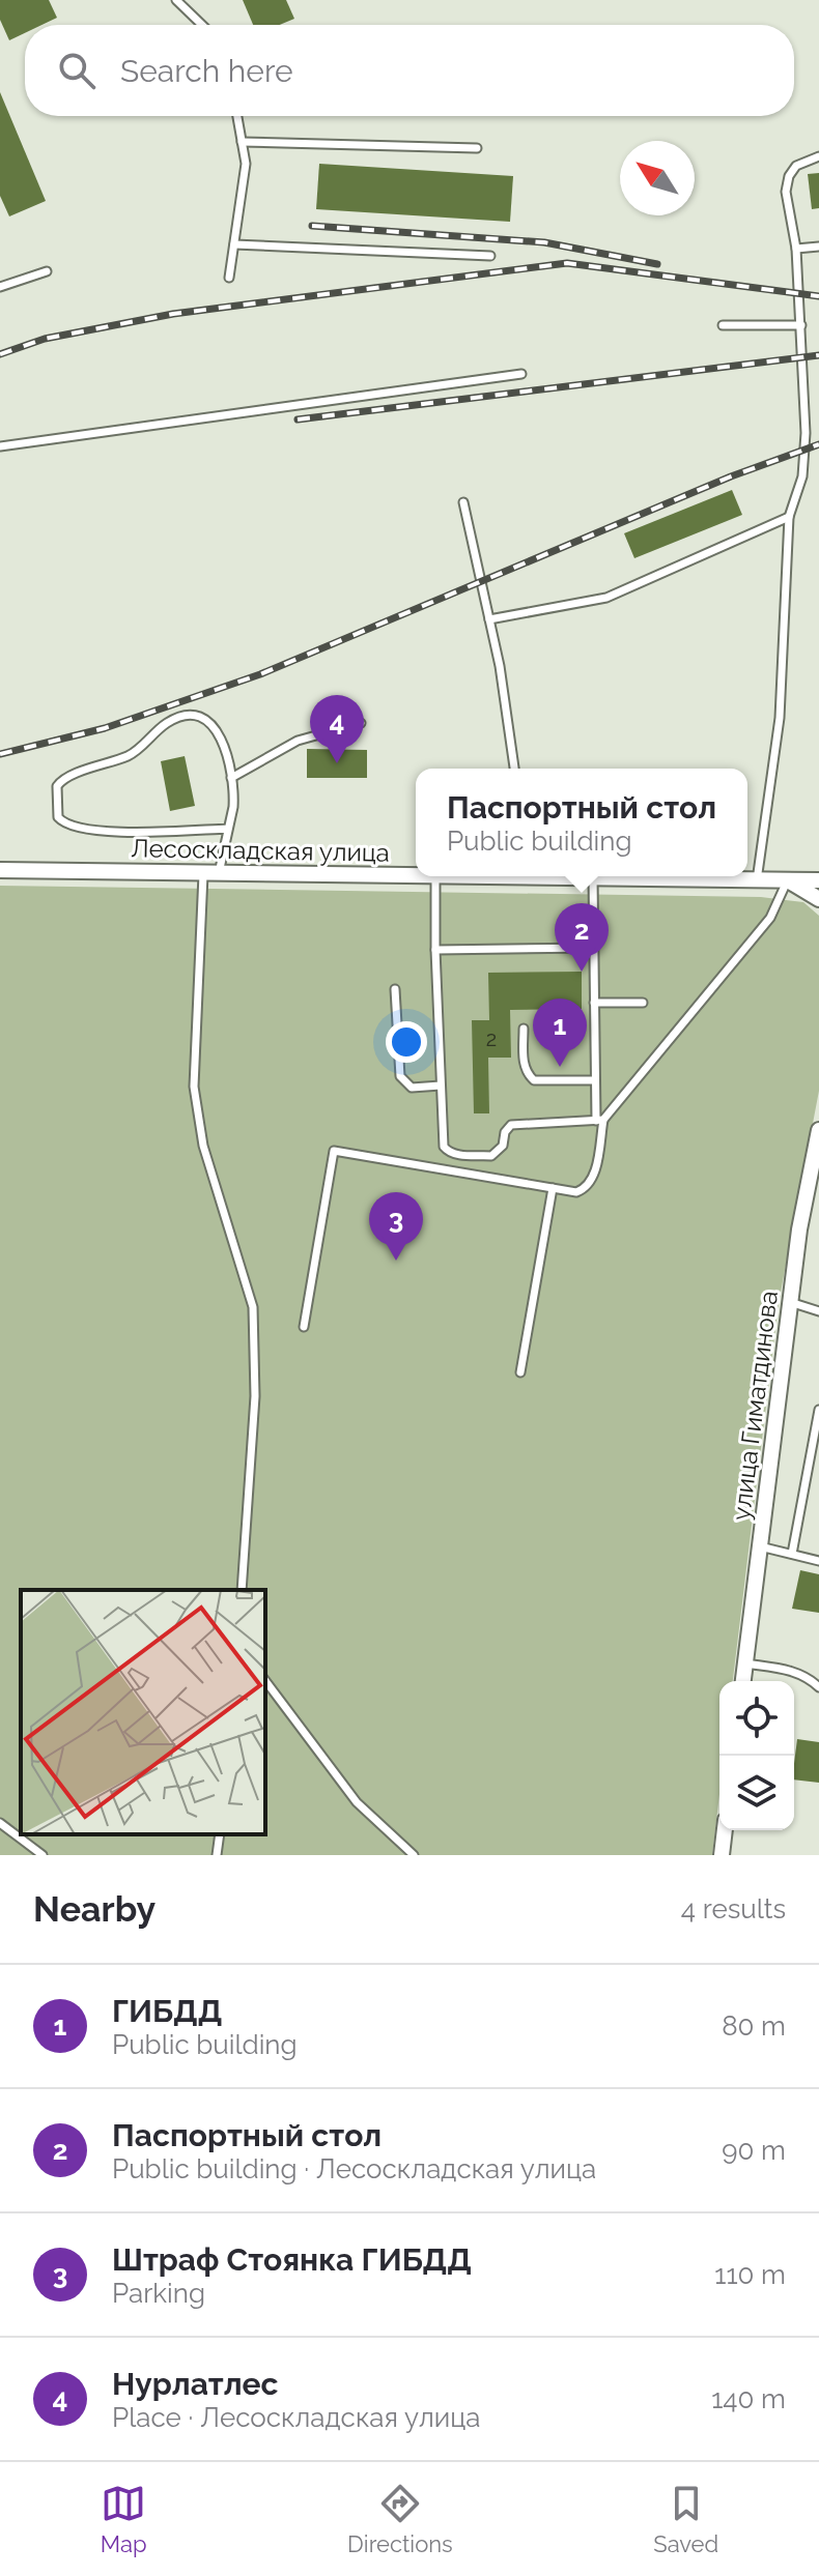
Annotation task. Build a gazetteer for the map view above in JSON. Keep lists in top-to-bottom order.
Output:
{
  "streets": {
    "street": ["Лесоскладская улица", "улица Гиматдинова"]
  },
  "house_numbers": ["2"],
  "north": "top left",
  "page": {
    "search": "Search here",
    "pins": [
      "4",
      "2",
      "1",
      "3"
    ],
    "popup": ["Паспортный стол", "Public building"],
    "heading": ["Nearby", "4 results"],
    "list": [
      {
        "mark": "1",
        "name": "ГИБДД",
        "note": "Public building",
        "value": "80 m"
      },
      {
        "mark": "2",
        "name": "Паспортный стол",
        "note": "Public building · Лесоскладская улица",
        "value": "90 m"
      },
      {
        "mark": "3",
        "name": "Штраф Стоянка ГИБДД",
        "note": "Parking",
        "value": "110 m"
      },
      {
        "mark": "4",
        "name": "Нурлатлес",
        "note": "Place · Лесоскладская улица",
        "value": "140 m"
      }
    ],
    "nav": ["Map", "Directions", "Saved"]
  }
}
